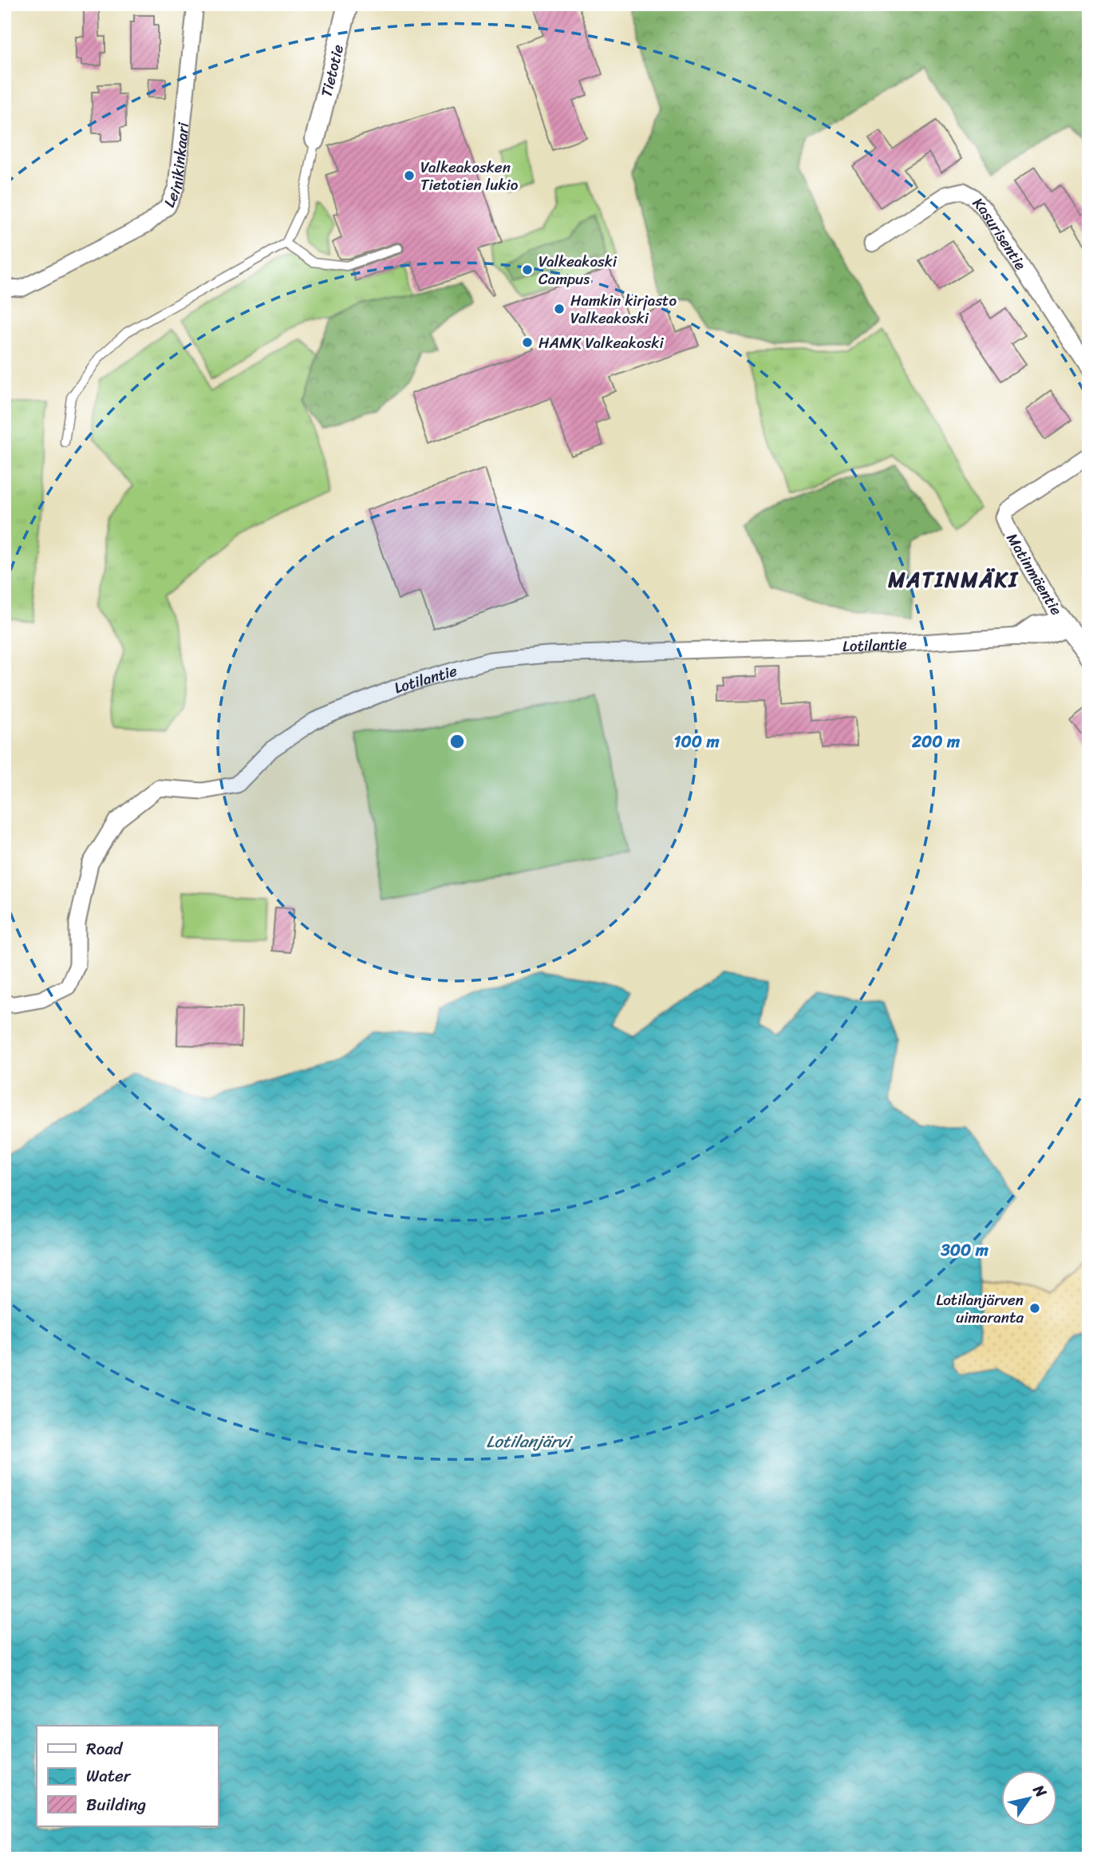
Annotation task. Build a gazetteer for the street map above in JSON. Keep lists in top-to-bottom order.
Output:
{
  "streets": {
    "street": [
      "Tietotie",
      "Leinikinkaari",
      "Kasurisentie",
      "Matinmäentie",
      "Lotilantie"
    ]
  },
  "crossings": [
    ["Matinmäentie", "Lotilantie"]
  ],
  "districts": ["MATINMÄKI"],
  "water": ["Lotilanjärvi"],
  "places": [
    "Valkeakosken Tietotien lukio",
    "Valkeakoski Campus",
    "Hamkin kirjasto Valkeakoski",
    "HAMK Valkeakoski",
    "Lotilanjärven uimaranta"
  ],
  "legend": ["Road", "Water", "Building"],
  "north": "top right",
  "rings": ["100 m", "200 m", "300 m"]
}
